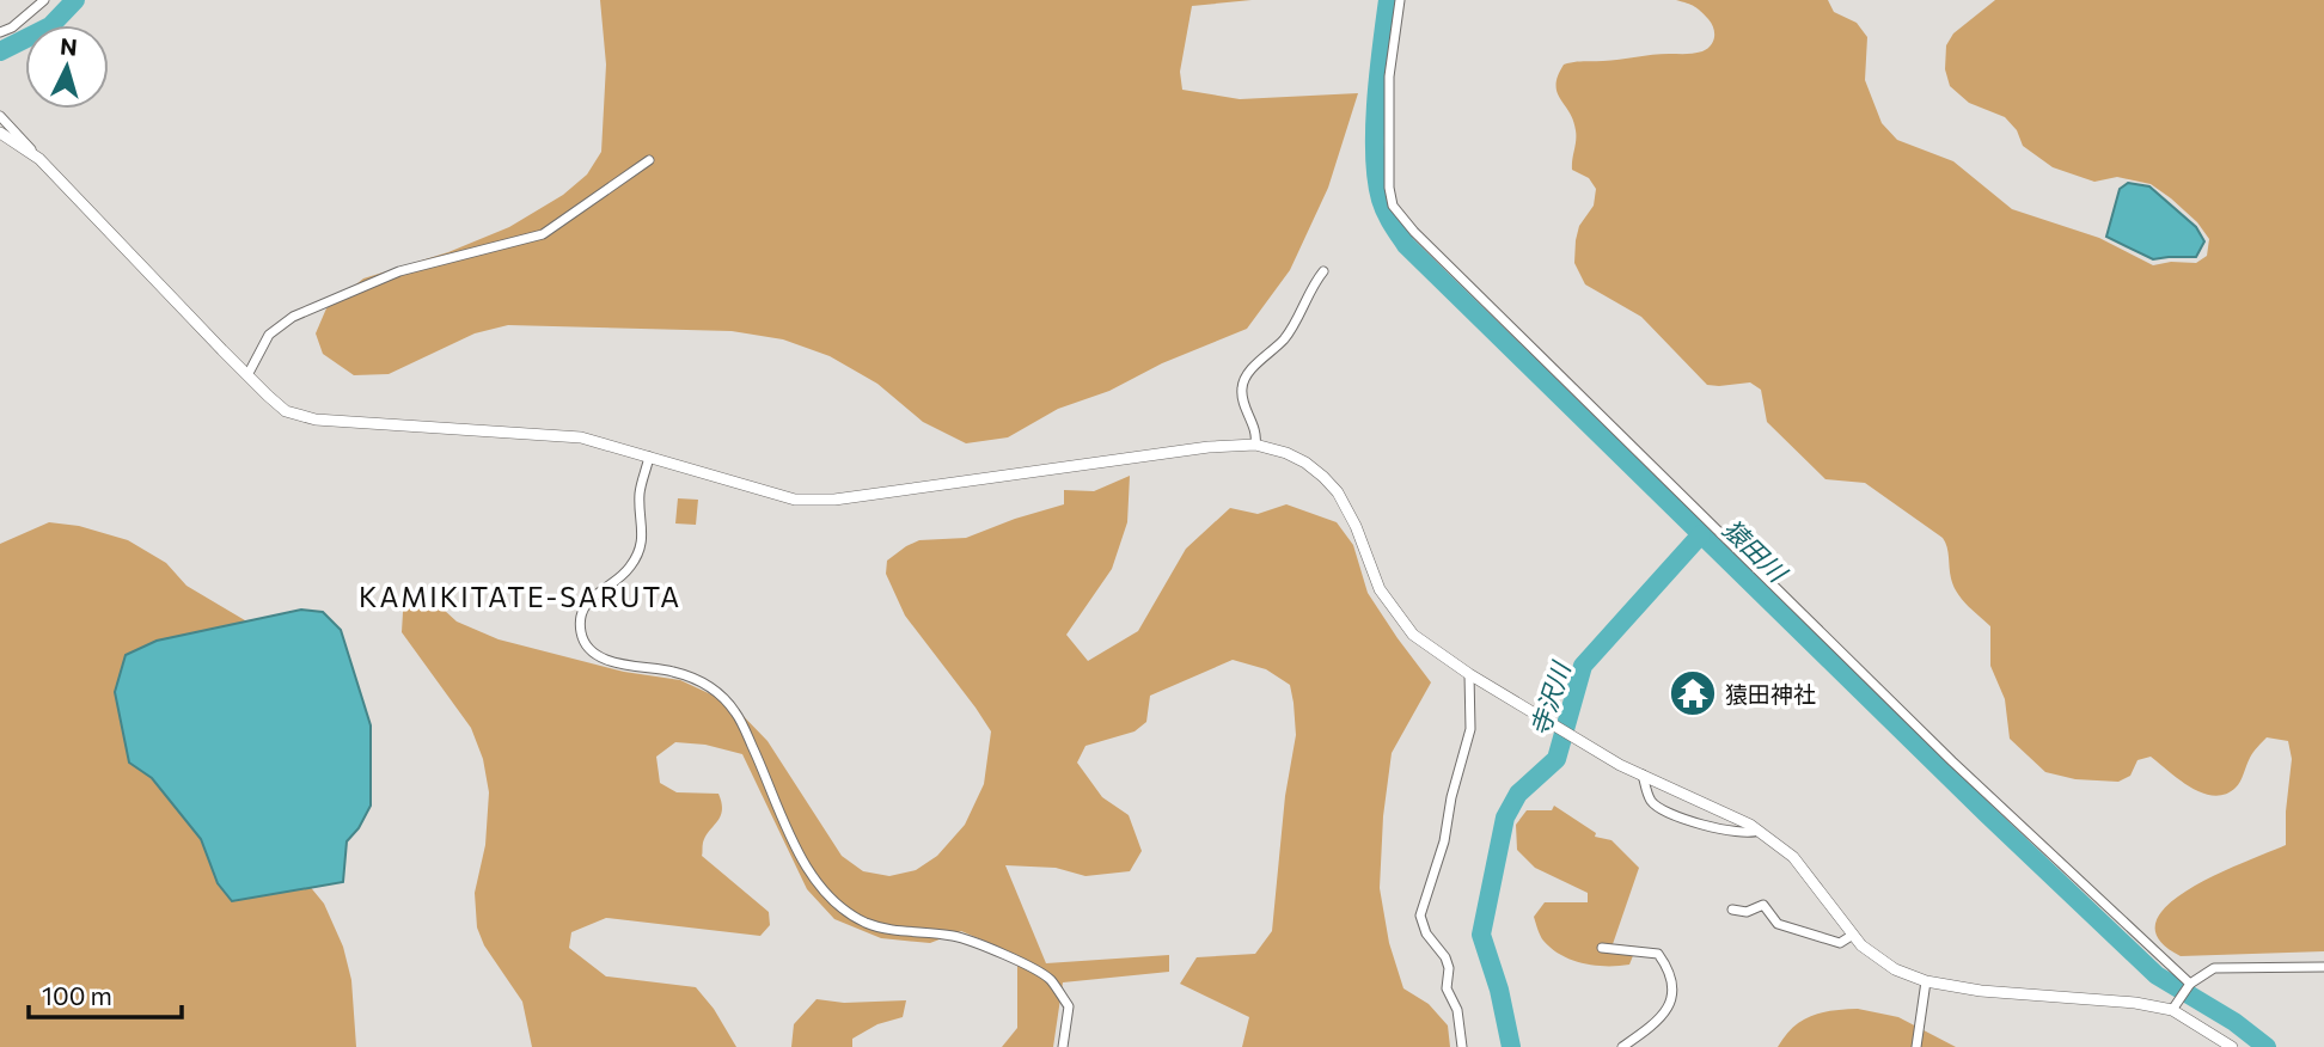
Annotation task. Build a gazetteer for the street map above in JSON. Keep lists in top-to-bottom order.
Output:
{
  "districts": ["KAMIKITATE-SARUTA"],
  "water": ["猿田川", "寺沢川"],
  "places": {
    "temple": ["猿田神社"]
  },
  "scale_bar": "100 m",
  "north": "top"
}
